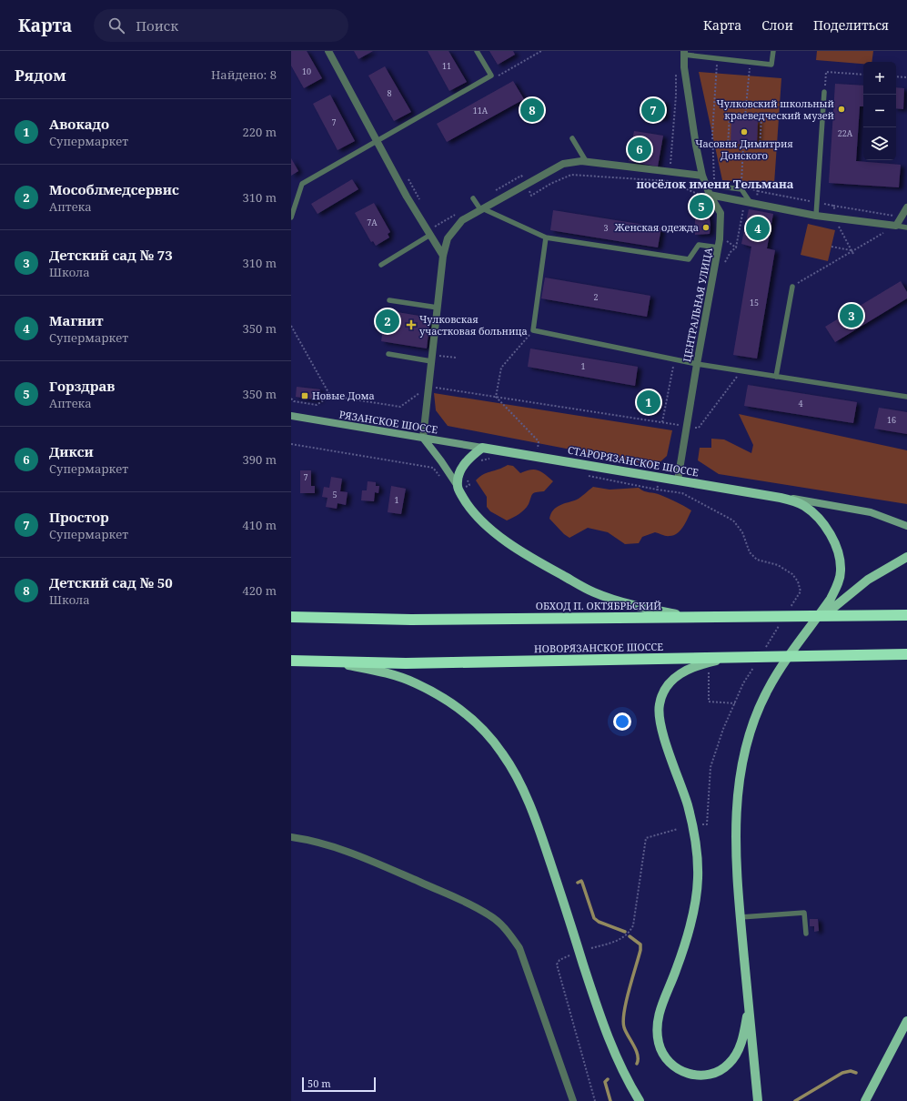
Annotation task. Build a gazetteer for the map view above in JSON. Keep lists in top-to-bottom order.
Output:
{
  "streets": {
    "highway": ["ОБХОД П. ОКТЯБРЬСКИЙ", "НОВОРЯЗАНСКОЕ ШОССЕ"],
    "main road": ["РЯЗАНСКОЕ ШОССЕ", "СТАРОРЯЗАНСКОЕ ШОССЕ"],
    "street": ["ЦЕНТРАЛЬНАЯ УЛИЦА"]
  },
  "crossings": [
    ["ЦЕНТРАЛЬНАЯ УЛИЦА", "СТАРОРЯЗАНСКОЕ ШОССЕ"],
    ["РЯЗАНСКОЕ ШОССЕ", "СТАРОРЯЗАНСКОЕ ШОССЕ"]
  ],
  "districts": ["посёлок имени Тельмана"],
  "places": {
    "other": ["Чулковский школьный краеведческий музей", "Часовня Димитрия Донского", "Женская одежда"],
    "health": ["Чулковская участковая больница"],
    "transit": ["Новые Дома"]
  },
  "house_numbers": [
    "11",
    "10",
    "8",
    "11А",
    "7",
    "22А",
    "7А",
    "3",
    "2",
    "15",
    "1",
    "4",
    "16",
    "7",
    "5",
    "1"
  ],
  "scale_bar": "50 m",
  "page": {
    "header": "Карта",
    "search": "Поиск",
    "nav": ["Карта", "Слои", "Поделиться"],
    "heading": ["Рядом", "Найдено: 8"],
    "map_buttons": ["+", "−"],
    "pins": [
      "7",
      "8",
      "6",
      "5",
      "4",
      "3",
      "2",
      "1"
    ],
    "list": [
      {
        "mark": "1",
        "name": "Авокадо",
        "note": "Супермаркет",
        "value": "220 m"
      },
      {
        "mark": "2",
        "name": "Мособлмедсервис",
        "note": "Аптека",
        "value": "310 m"
      },
      {
        "mark": "3",
        "name": "Детский сад № 73",
        "note": "Школа",
        "value": "310 m"
      },
      {
        "mark": "4",
        "name": "Магнит",
        "note": "Супермаркет",
        "value": "350 m"
      },
      {
        "mark": "5",
        "name": "Горздрав",
        "note": "Аптека",
        "value": "350 m"
      },
      {
        "mark": "6",
        "name": "Дикси",
        "note": "Супермаркет",
        "value": "390 m"
      },
      {
        "mark": "7",
        "name": "Простор",
        "note": "Супермаркет",
        "value": "410 m"
      },
      {
        "mark": "8",
        "name": "Детский сад № 50",
        "note": "Школа",
        "value": "420 m"
      }
    ],
    "scale": "50 m"
  }
}
